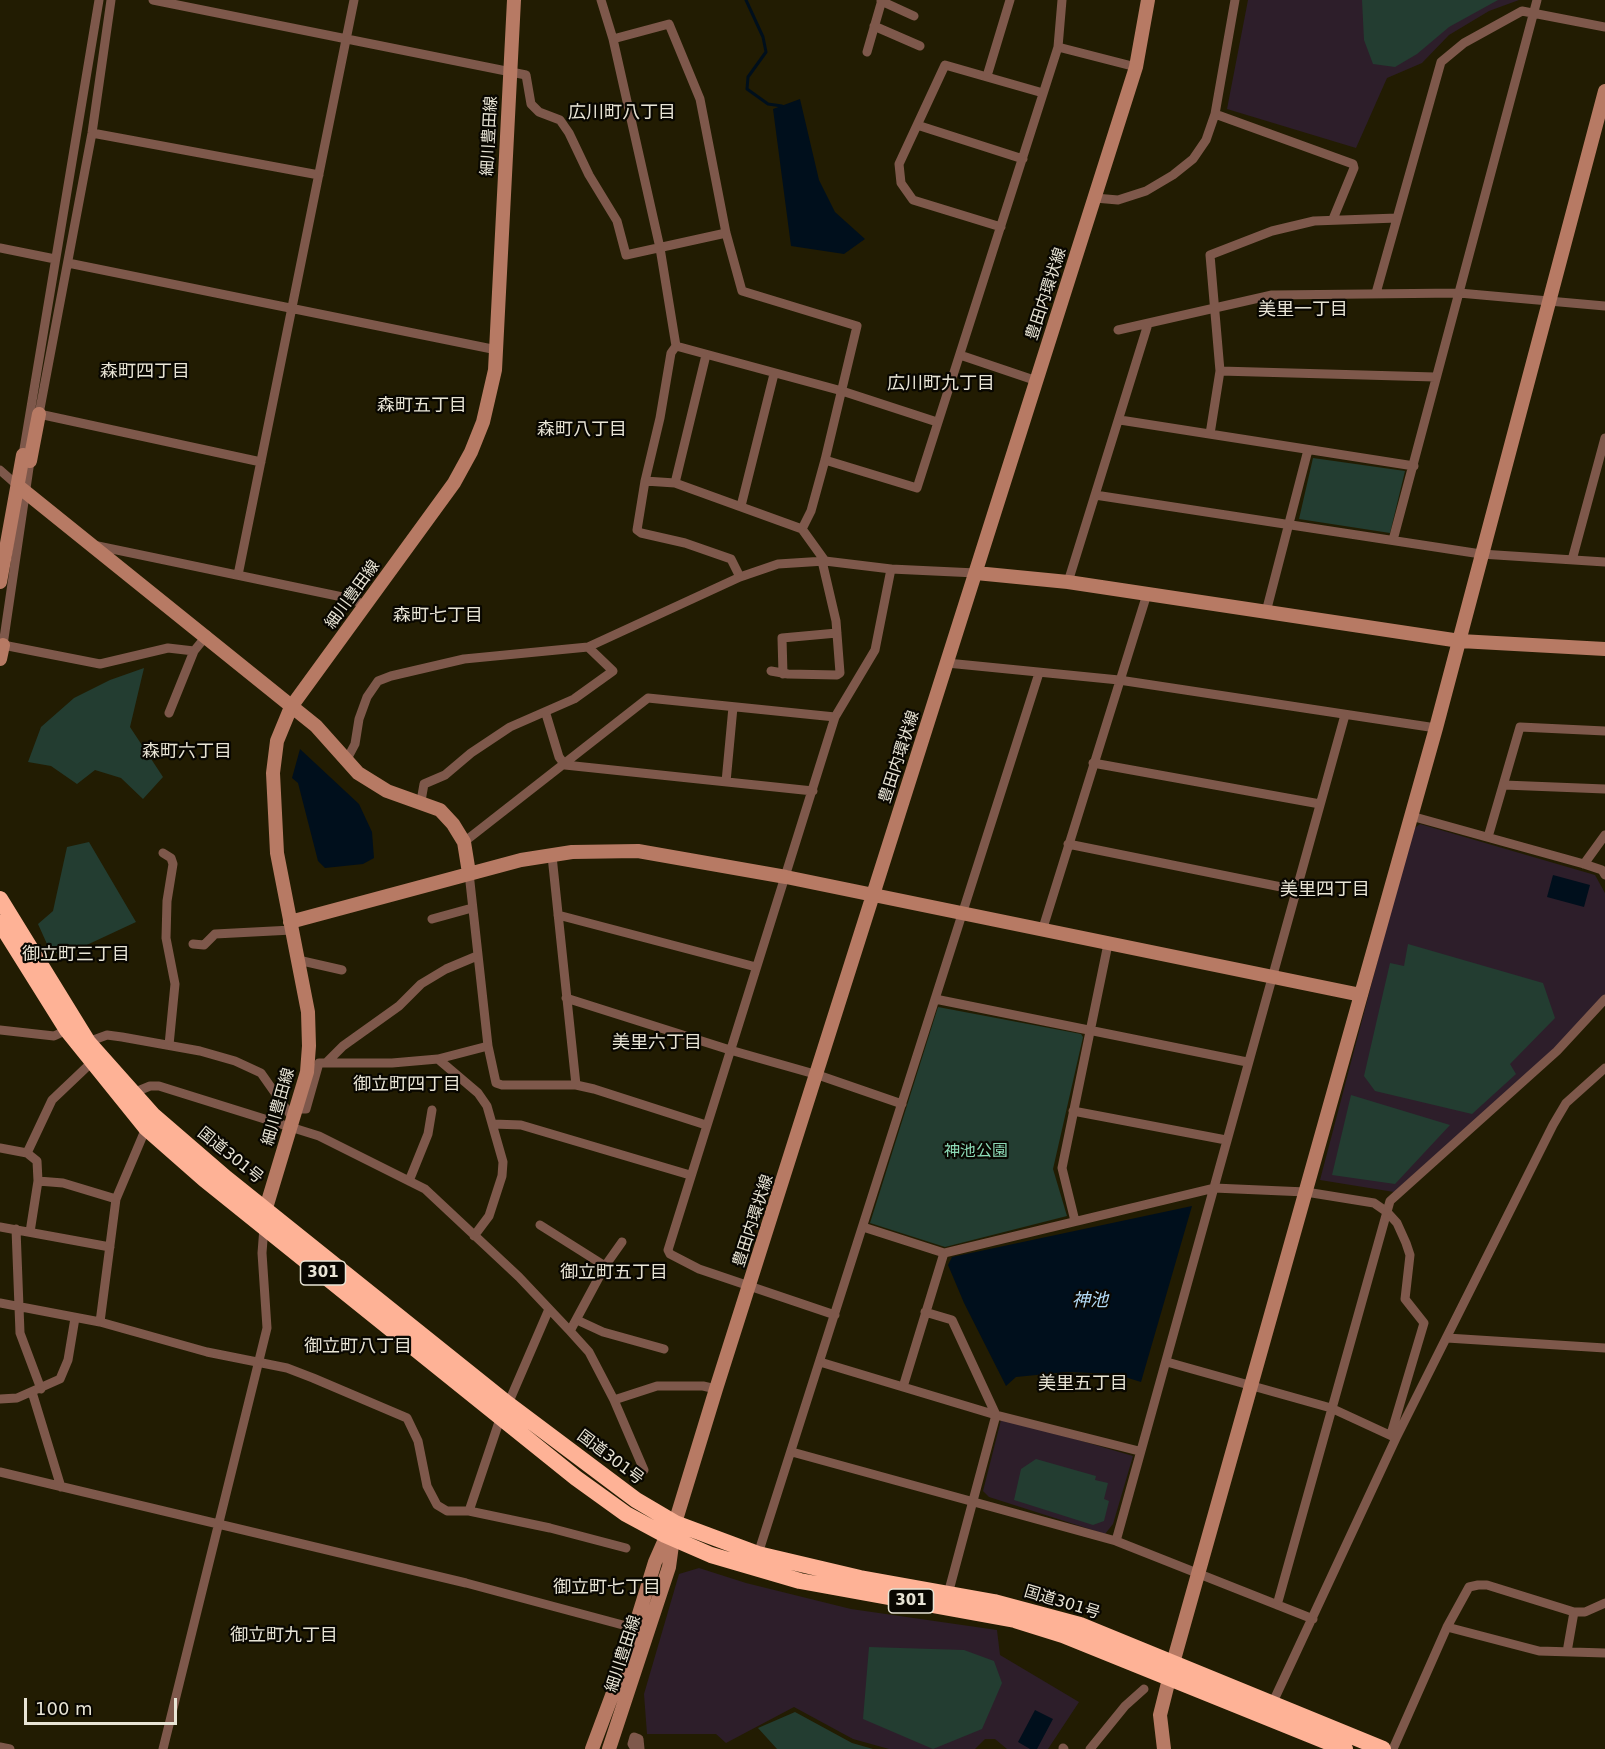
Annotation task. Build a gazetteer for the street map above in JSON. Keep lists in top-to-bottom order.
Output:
{
  "streets": {
    "highway": ["国道301号", "301"],
    "street": ["細川豊田線", "豊田内環状線"]
  },
  "crossings": [
    ["細川豊田線", "豊田内環状線"],
    ["細川豊田線", "国道301号"],
    ["豊田内環状線", "国道301号"]
  ],
  "districts": [
    "広川町八丁目",
    "美里一丁目",
    "森町四丁目",
    "広川町九丁目",
    "森町五丁目",
    "森町八丁目",
    "森町七丁目",
    "森町六丁目",
    "美里四丁目",
    "御立町三丁目",
    "美里六丁目",
    "御立町四丁目",
    "御立町五丁目",
    "御立町八丁目",
    "美里五丁目",
    "御立町七丁目",
    "御立町九丁目"
  ],
  "water": ["神池"],
  "parks": ["神池公園"],
  "scale_bar": "100 m"
}
